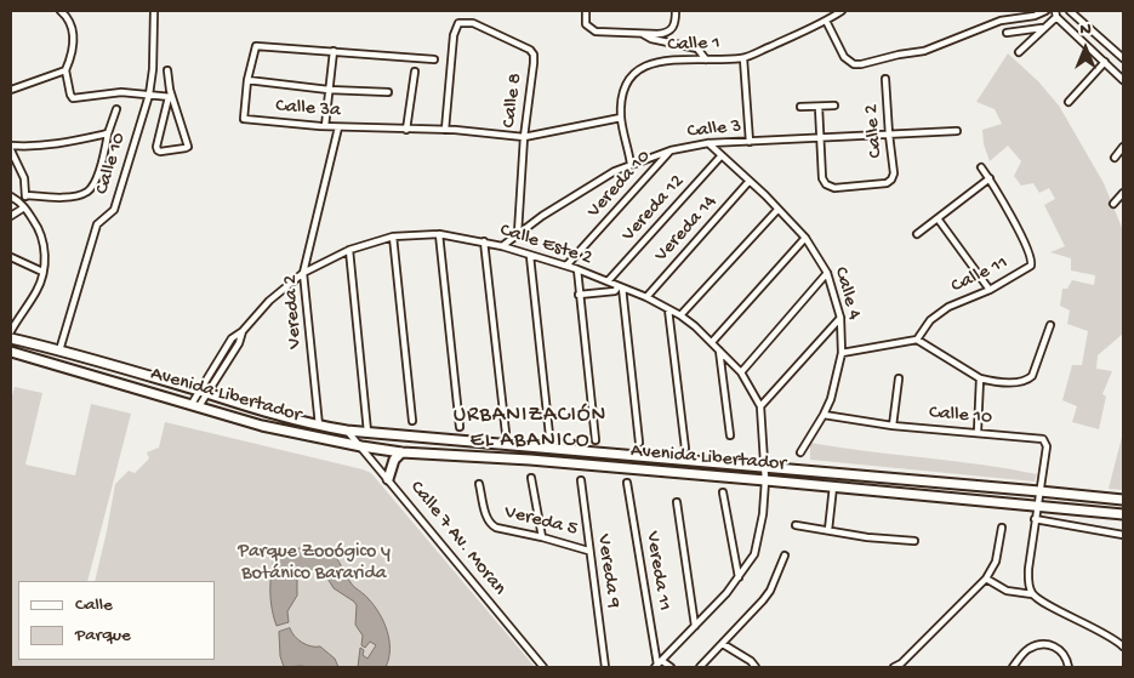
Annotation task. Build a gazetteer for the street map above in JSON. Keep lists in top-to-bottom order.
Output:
{
  "streets": {
    "main road": ["Avenida Libertador"],
    "street": [
      "Calle 1",
      "Calle 8",
      "Calle 3a",
      "Calle 3",
      "Calle 2",
      "Calle 10",
      "Vereda 10",
      "Vereda 12",
      "Vereda 14",
      "Calle Este 2",
      "Calle 11",
      "Calle 4",
      "Vereda 2",
      "Vereda 5",
      "Calle 7 Av. Moran",
      "Vereda 9",
      "Vereda 11"
    ]
  },
  "crossings": [
    ["Calle 1", "Calle 3a"],
    ["Calle 1", "Calle 3"],
    ["Calle 8", "Calle 3a"],
    ["Calle 8", "Calle 3"],
    ["Calle 3a", "Vereda 2"],
    ["Calle 3", "Calle 2"],
    ["Calle 3", "Vereda 10"],
    ["Calle 3", "Calle Este 2"],
    ["Calle 3", "Calle 4"],
    ["Calle 10", "Calle 4"],
    ["Calle 10", "Avenida Libertador"],
    ["Vereda 10", "Calle Este 2"],
    ["Vereda 12", "Calle Este 2"],
    ["Vereda 12", "Calle 4"],
    ["Vereda 14", "Calle Este 2"],
    ["Vereda 14", "Calle 4"],
    ["Calle Este 2", "Vereda 2"],
    ["Calle Este 2", "Avenida Libertador"],
    ["Calle Este 2", "Vereda 11"],
    ["Vereda 2", "Avenida Libertador"],
    ["Avenida Libertador", "Calle 7 Av. Moran"],
    ["Vereda 5", "Vereda 9"]
  ],
  "districts": ["URBANIZACIÓN EL ABANICO"],
  "parks": ["Parque Zooógico y Botánico Bararida"],
  "legend": ["Calle", "Parque"],
  "north": "top"
}
